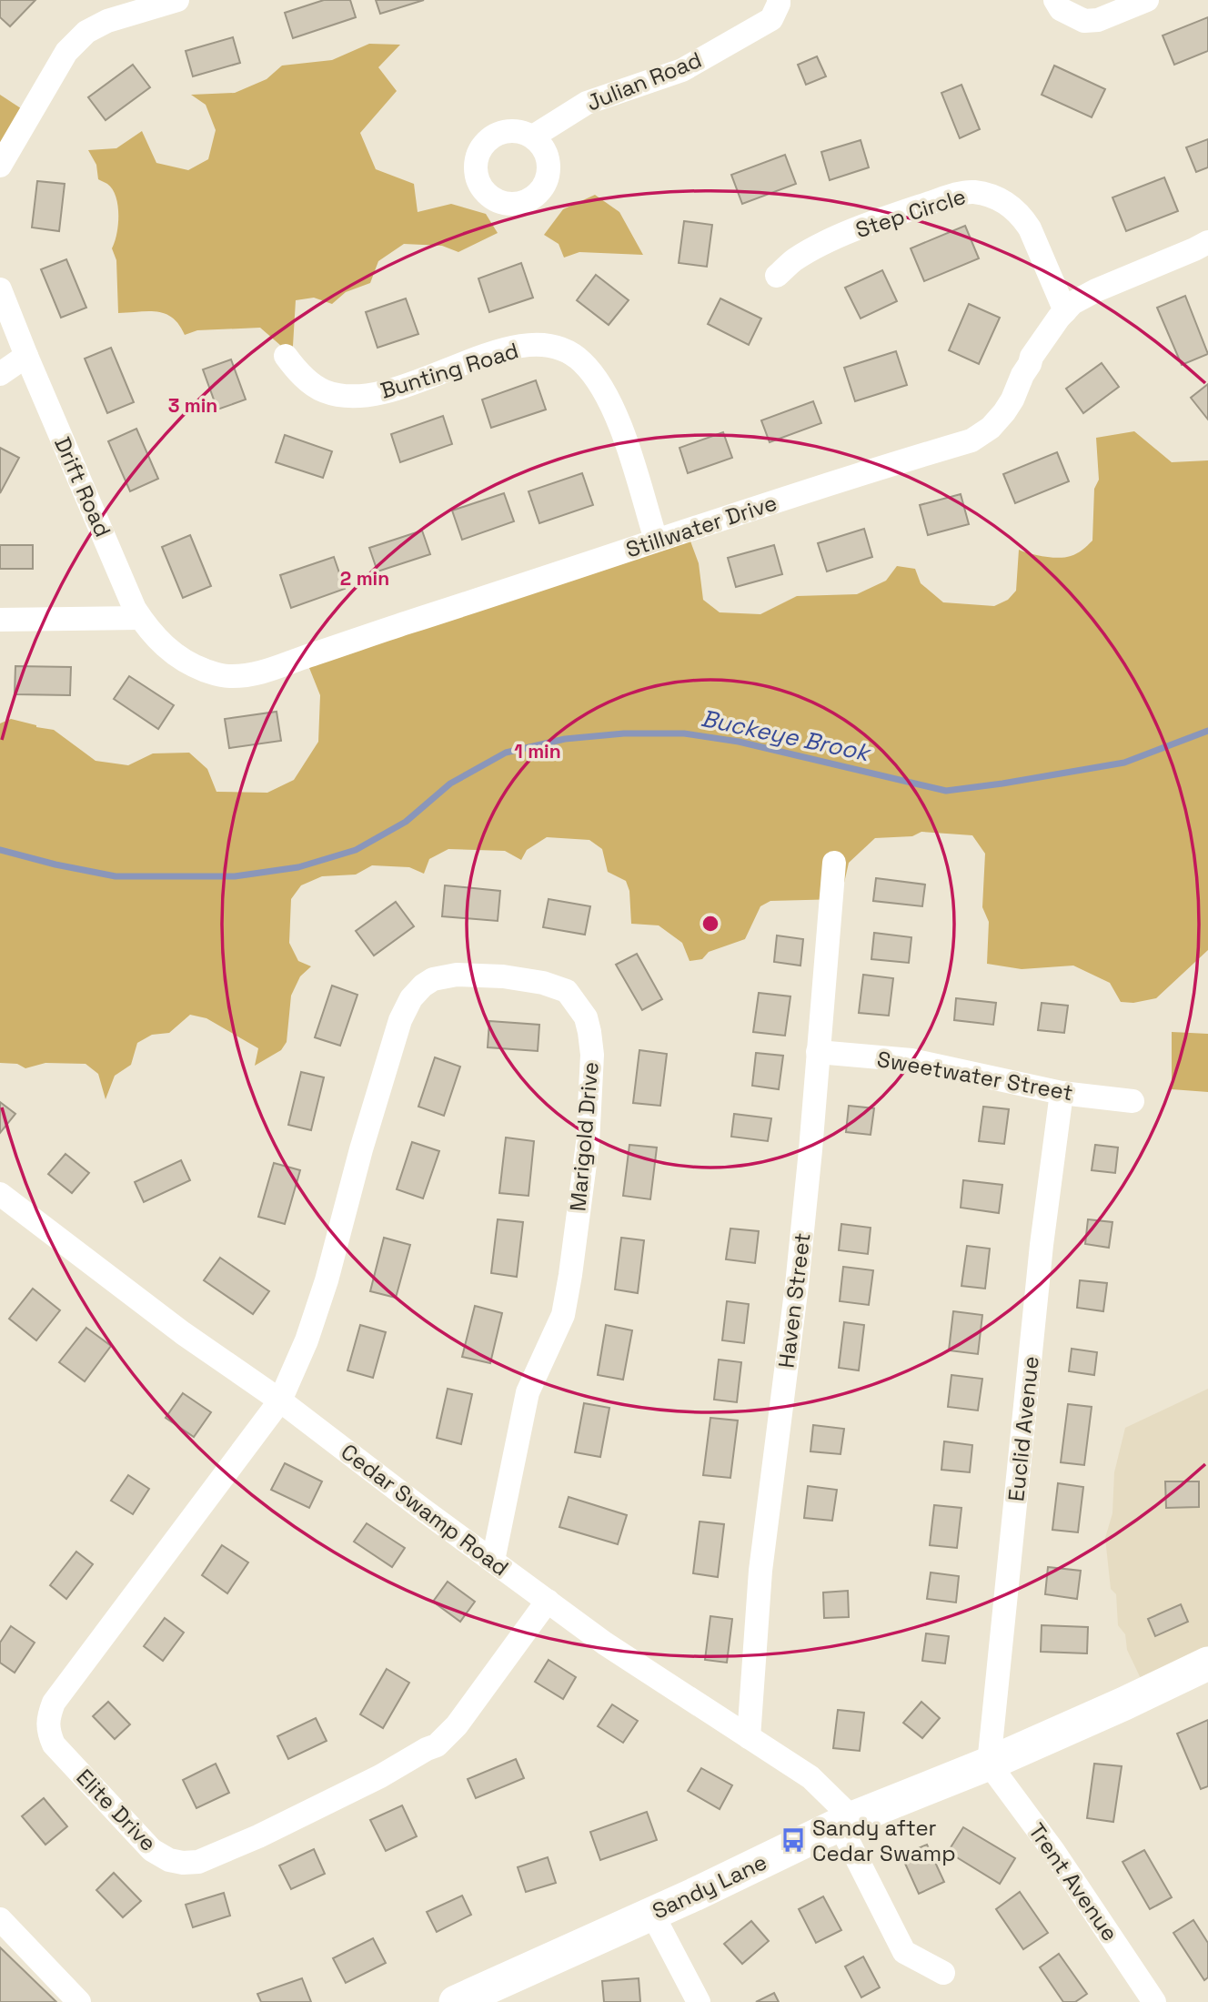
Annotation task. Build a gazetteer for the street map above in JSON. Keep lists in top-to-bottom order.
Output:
{
  "streets": {
    "main road": ["Sandy Lane"],
    "street": [
      "Julian Road",
      "Step Circle",
      "Bunting Road",
      "Drift Road",
      "Stillwater Drive",
      "Sweetwater Street",
      "Marigold Drive",
      "Haven Street",
      "Euclid Avenue",
      "Cedar Swamp Road",
      "Elite Drive",
      "Trent Avenue"
    ]
  },
  "crossings": [
    ["Step Circle", "Stillwater Drive"],
    ["Bunting Road", "Stillwater Drive"],
    ["Drift Road", "Stillwater Drive"],
    ["Sweetwater Street", "Haven Street"],
    ["Sweetwater Street", "Euclid Avenue"],
    ["Marigold Drive", "Cedar Swamp Road"],
    ["Marigold Drive", "Elite Drive"],
    ["Haven Street", "Cedar Swamp Road"],
    ["Euclid Avenue", "Trent Avenue"],
    ["Euclid Avenue", "Sandy Lane"],
    ["Cedar Swamp Road", "Elite Drive"],
    ["Cedar Swamp Road", "Sandy Lane"],
    ["Trent Avenue", "Sandy Lane"]
  ],
  "water": ["Buckeye Brook"],
  "places": {
    "bus stop": ["Sandy after Cedar Swamp"]
  },
  "rings": ["3 min", "2 min", "1 min"]
}
